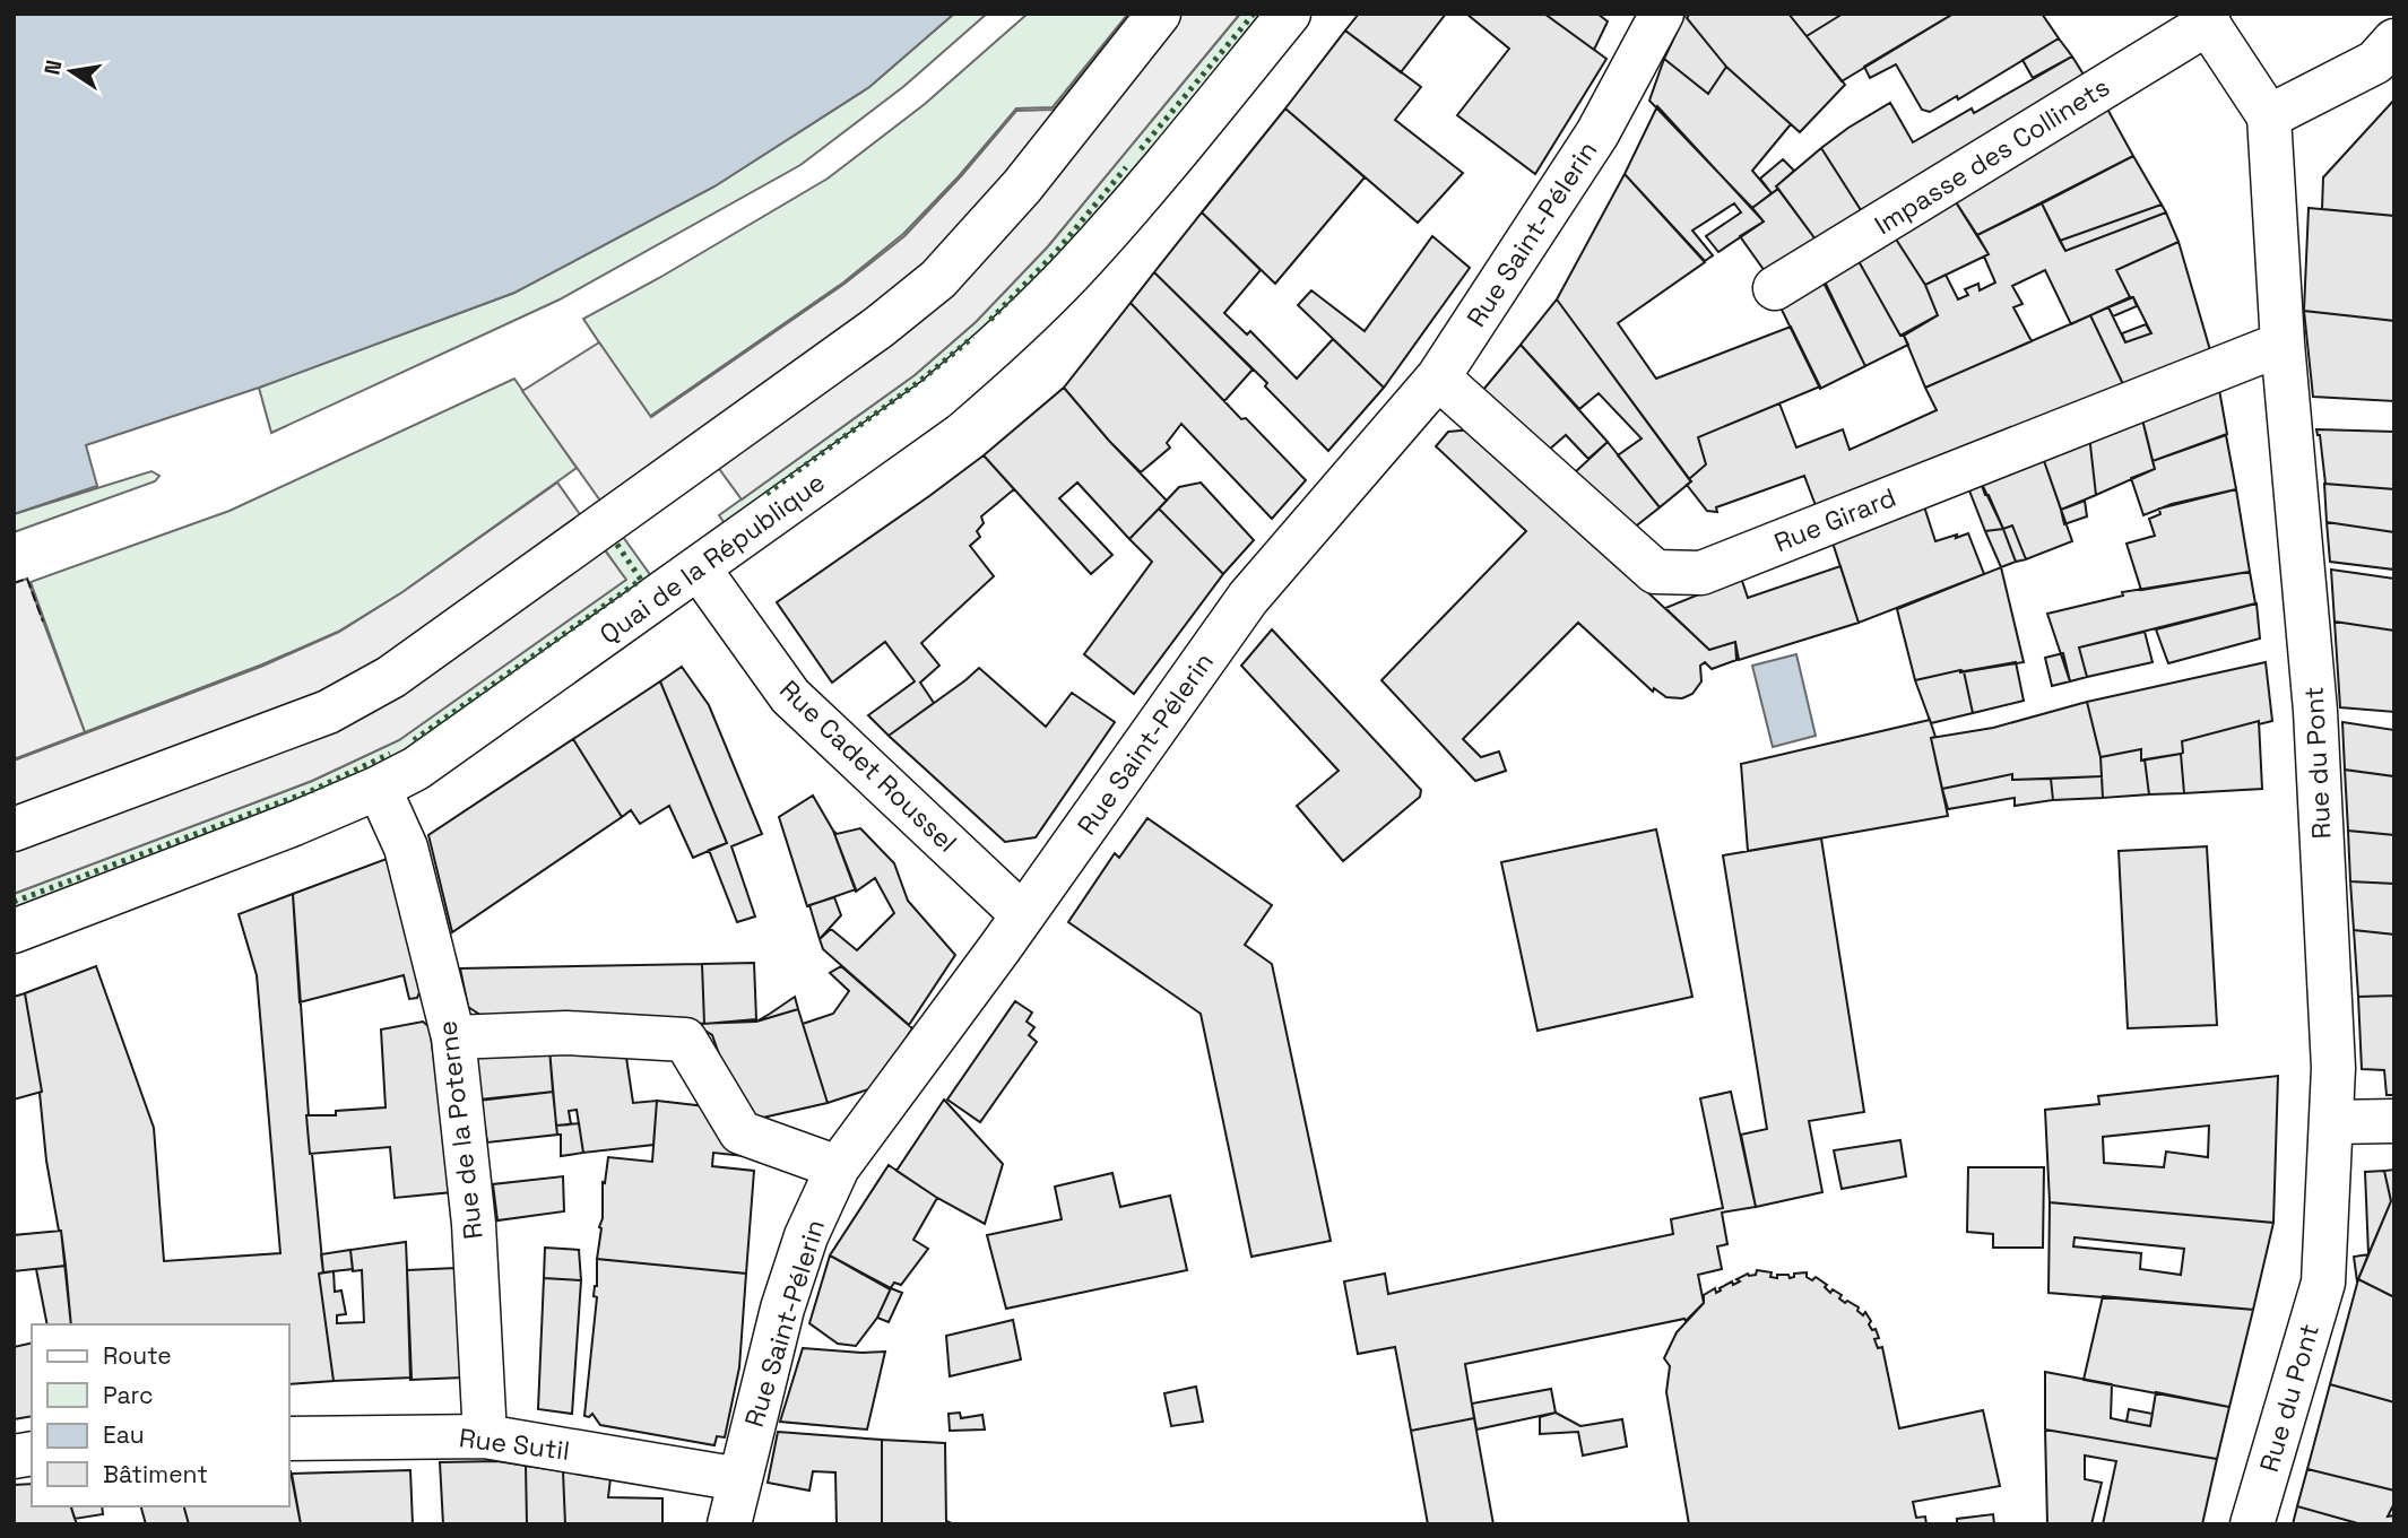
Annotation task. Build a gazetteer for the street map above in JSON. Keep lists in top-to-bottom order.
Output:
{
  "streets": {
    "street": [
      "Impasse des Collinets",
      "Rue Saint-Pélerin",
      "Rue Girard",
      "Quai de la République",
      "Rue du Pont",
      "Rue Cadet Roussel",
      "Rue de la Poterne",
      "Rue Sutil"
    ]
  },
  "crossings": [
    ["Impasse des Collinets", "Rue du Pont"],
    ["Rue Saint-Pélerin", "Rue Girard"],
    ["Rue Saint-Pélerin", "Rue Cadet Roussel"],
    ["Rue Saint-Pélerin", "Rue Sutil"],
    ["Rue Girard", "Rue du Pont"],
    ["Quai de la République", "Rue Cadet Roussel"],
    ["Quai de la République", "Rue de la Poterne"],
    ["Rue de la Poterne", "Rue Sutil"]
  ],
  "legend": [
    "Route",
    "Parc",
    "Eau",
    "Bâtiment"
  ],
  "north": "left"
}
